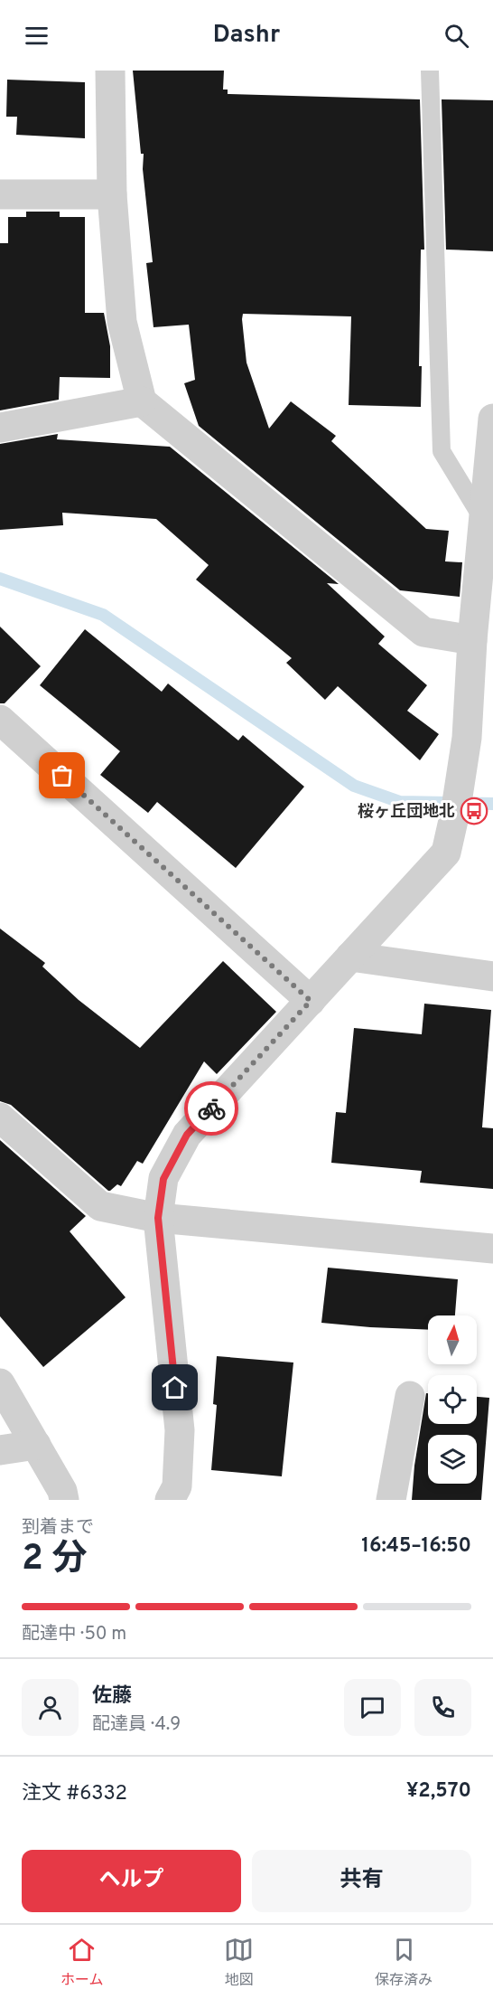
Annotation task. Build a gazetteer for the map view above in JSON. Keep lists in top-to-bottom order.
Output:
{
  "places": {
    "bus stop": ["桜ヶ丘団地北"]
  },
  "north": "top",
  "page": {
    "header": "Dashr",
    "heading": ["2 分", "到着まで", "16:45–16:50"],
    "panel": [
      "佐藤",
      "配達員 · 4.9",
      "注文 #6332",
      "¥2,570"
    ],
    "bar": "配達中 · 50 m",
    "buttons": ["ヘルプ", "共有"],
    "tabs": ["ホーム", "地図", "保存済み"]
  }
}
